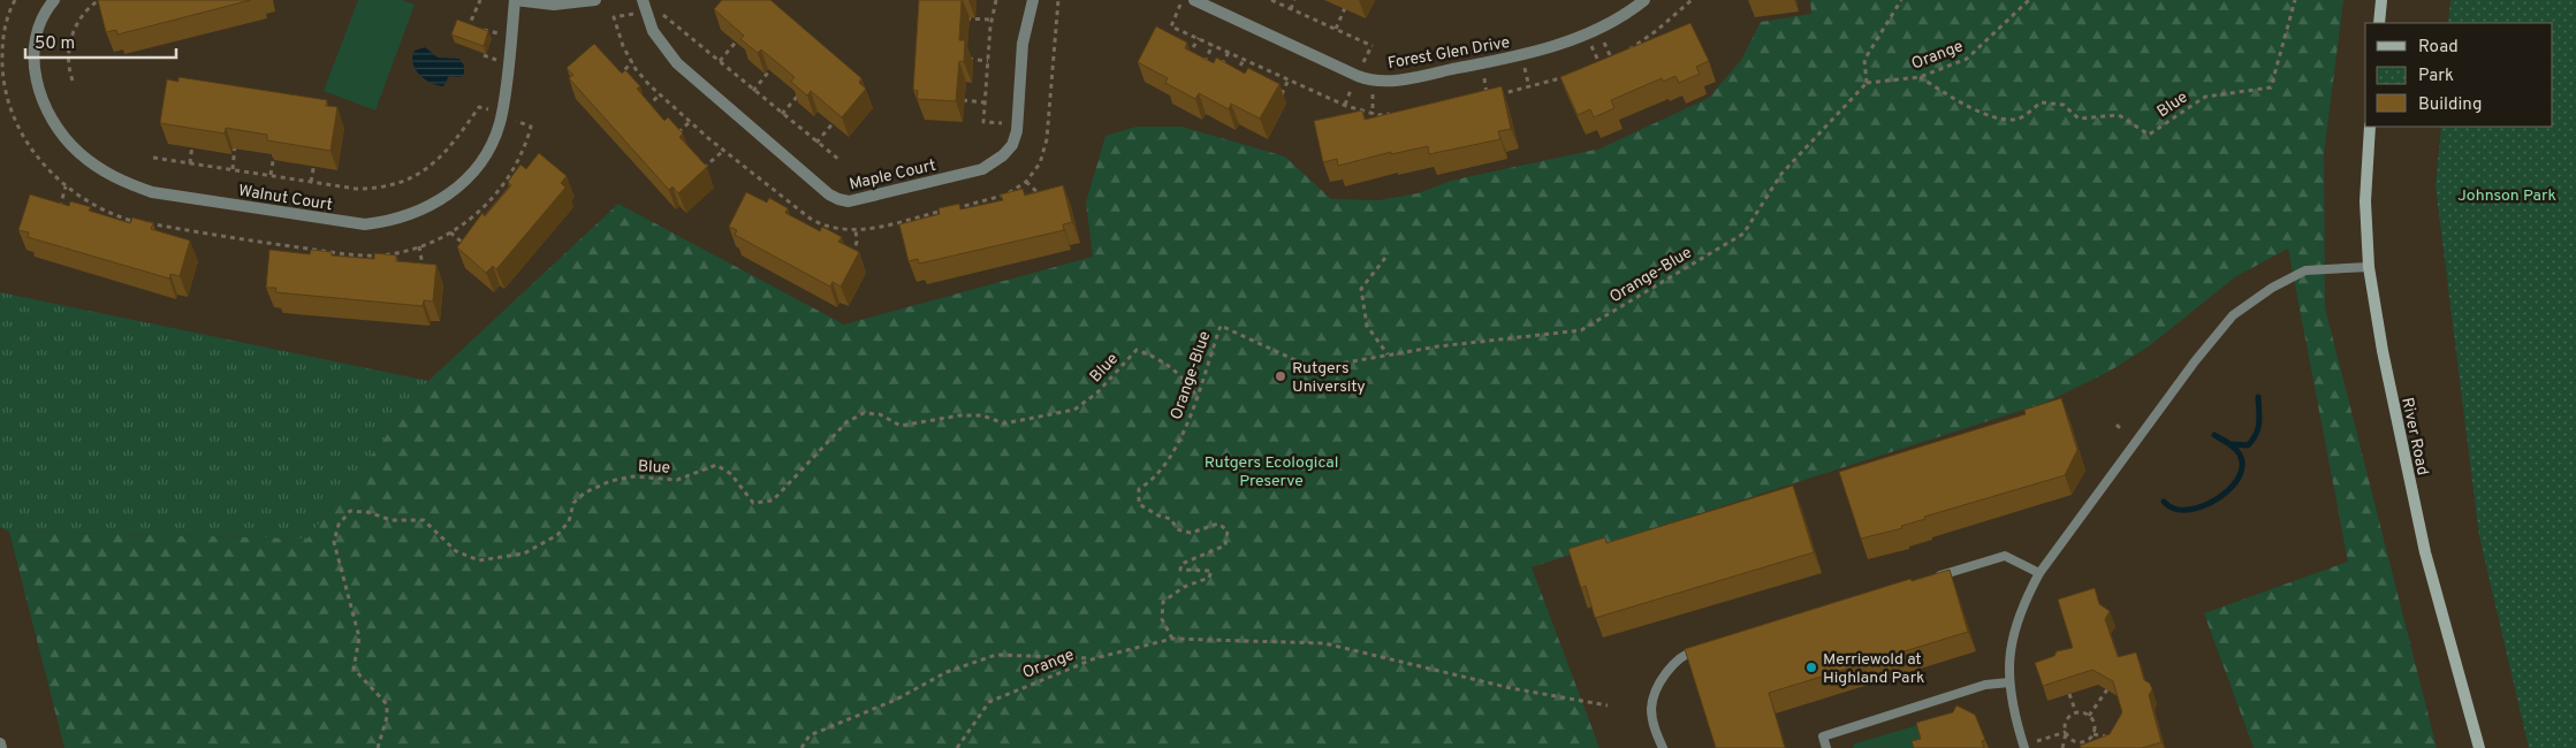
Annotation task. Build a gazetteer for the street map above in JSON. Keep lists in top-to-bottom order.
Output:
{
  "streets": {
    "street": [
      "Forest Glen Drive",
      "Maple Court",
      "Walnut Court",
      "River Road"
    ],
    "path": ["Orange", "Blue", "Orange-Blue"]
  },
  "crossings": [
    ["Orange", "Blue"],
    ["Orange", "Orange-Blue"],
    ["Blue", "Orange-Blue"]
  ],
  "parks": ["Johnson Park", "Rutgers Ecological Preserve"],
  "places": ["Rutgers University", "Merriewold at Highland Park"],
  "legend": ["Road", "Park", "Building"],
  "scale_bar": "50 m"
}
